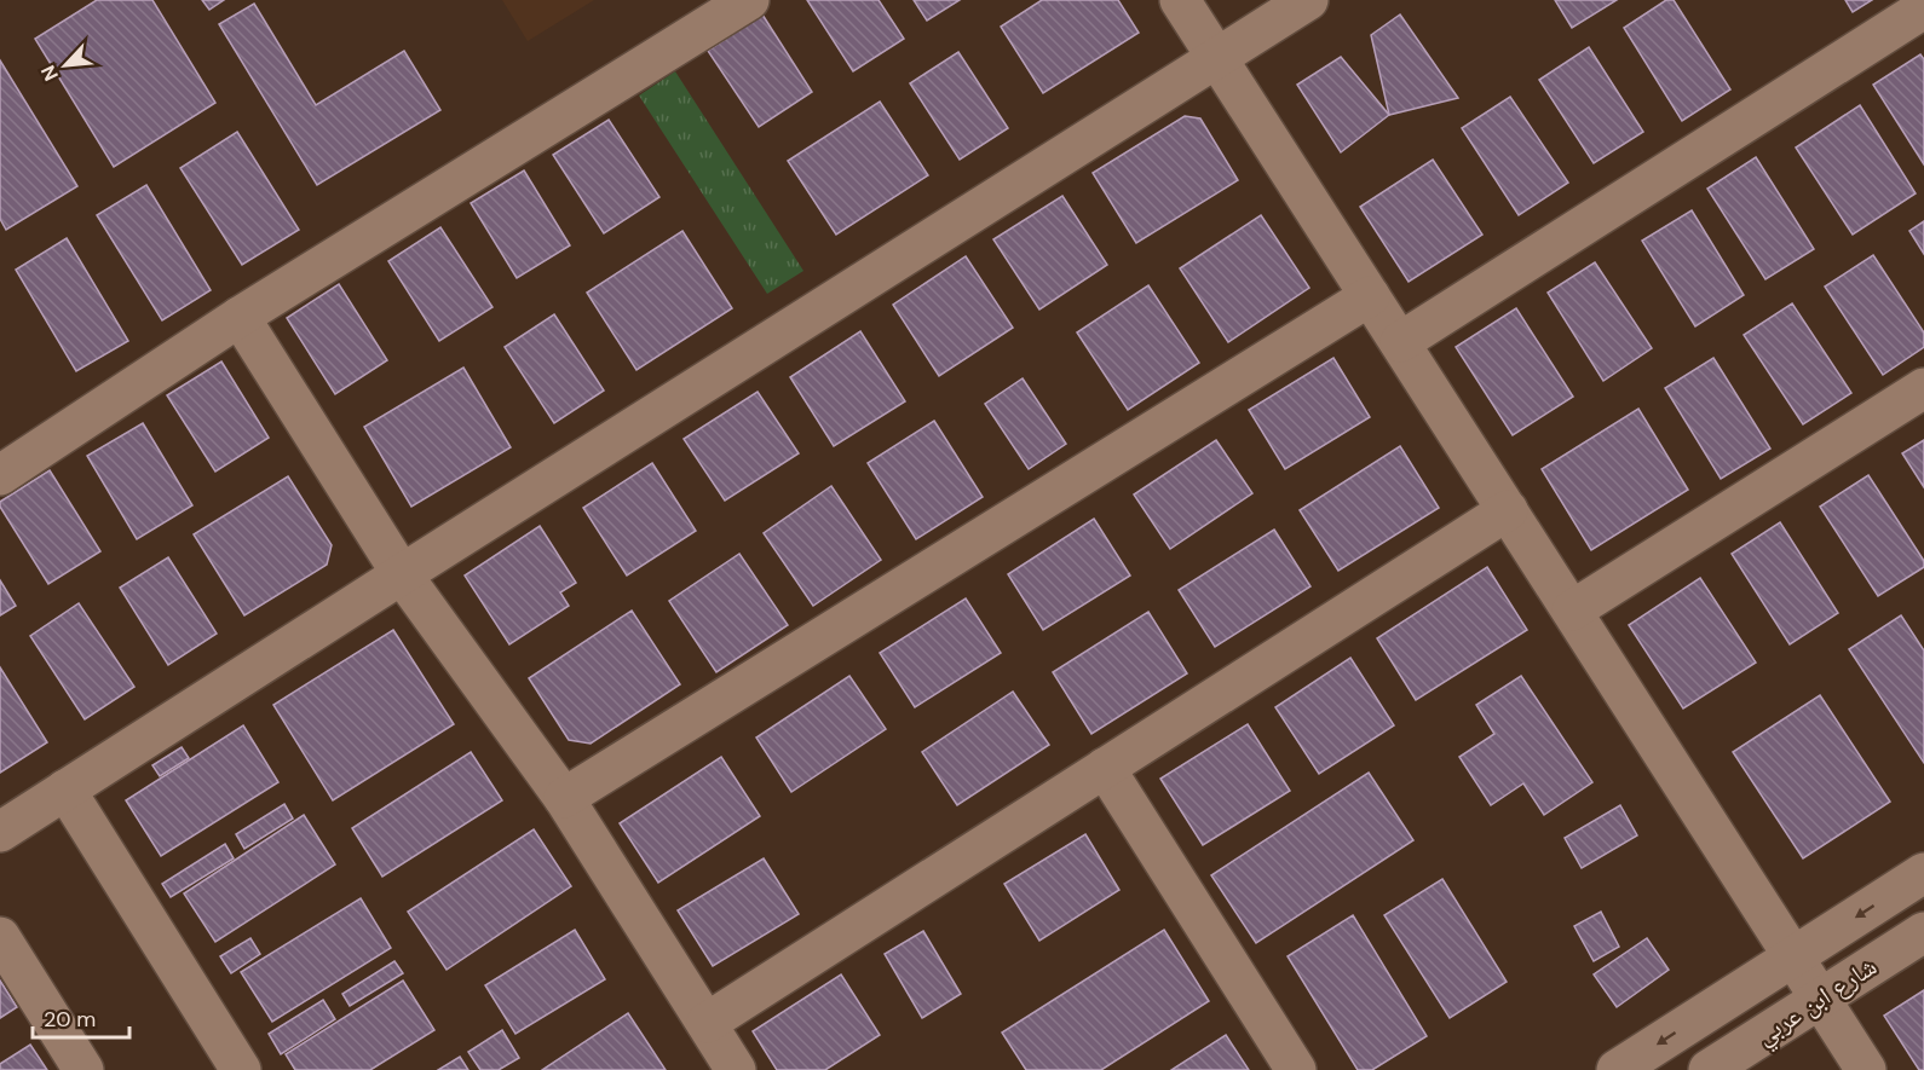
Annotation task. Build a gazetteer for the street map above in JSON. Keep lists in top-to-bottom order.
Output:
{
  "streets": {
    "street": ["شارع ابن عربي"]
  },
  "scale_bar": "20 m",
  "north": "bottom left"
}
